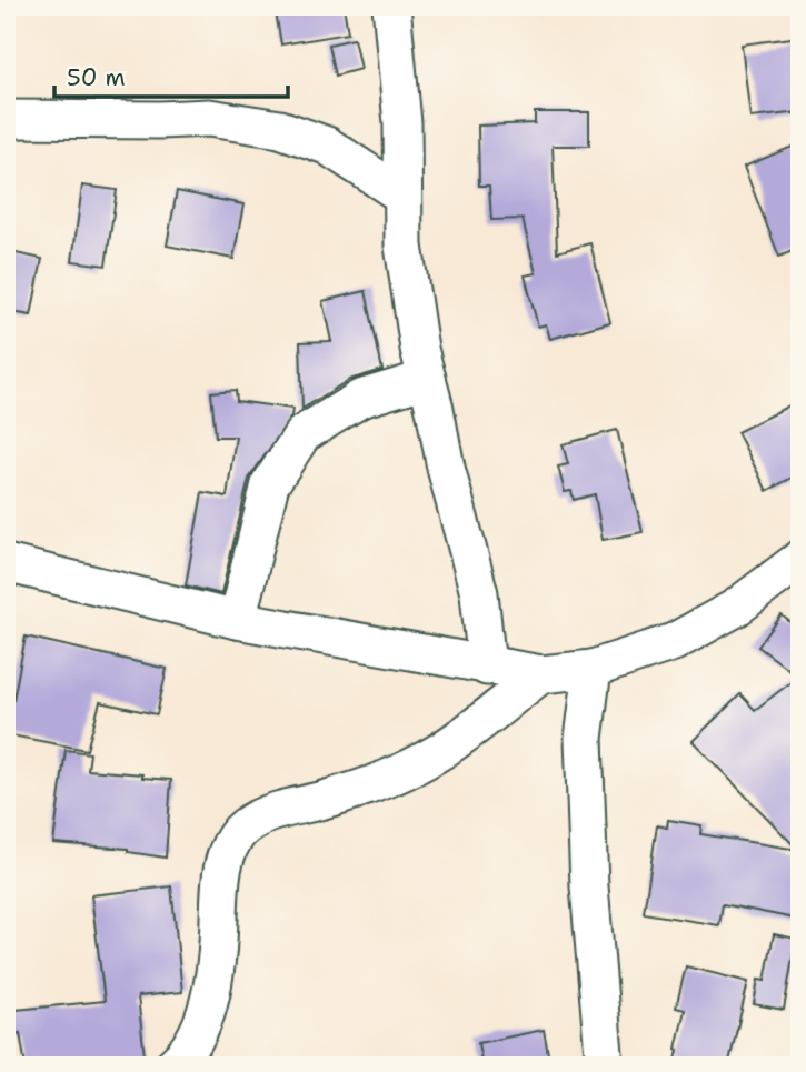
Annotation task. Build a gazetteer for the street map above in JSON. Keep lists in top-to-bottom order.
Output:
{
  "scale_bar": "50 m"
}
